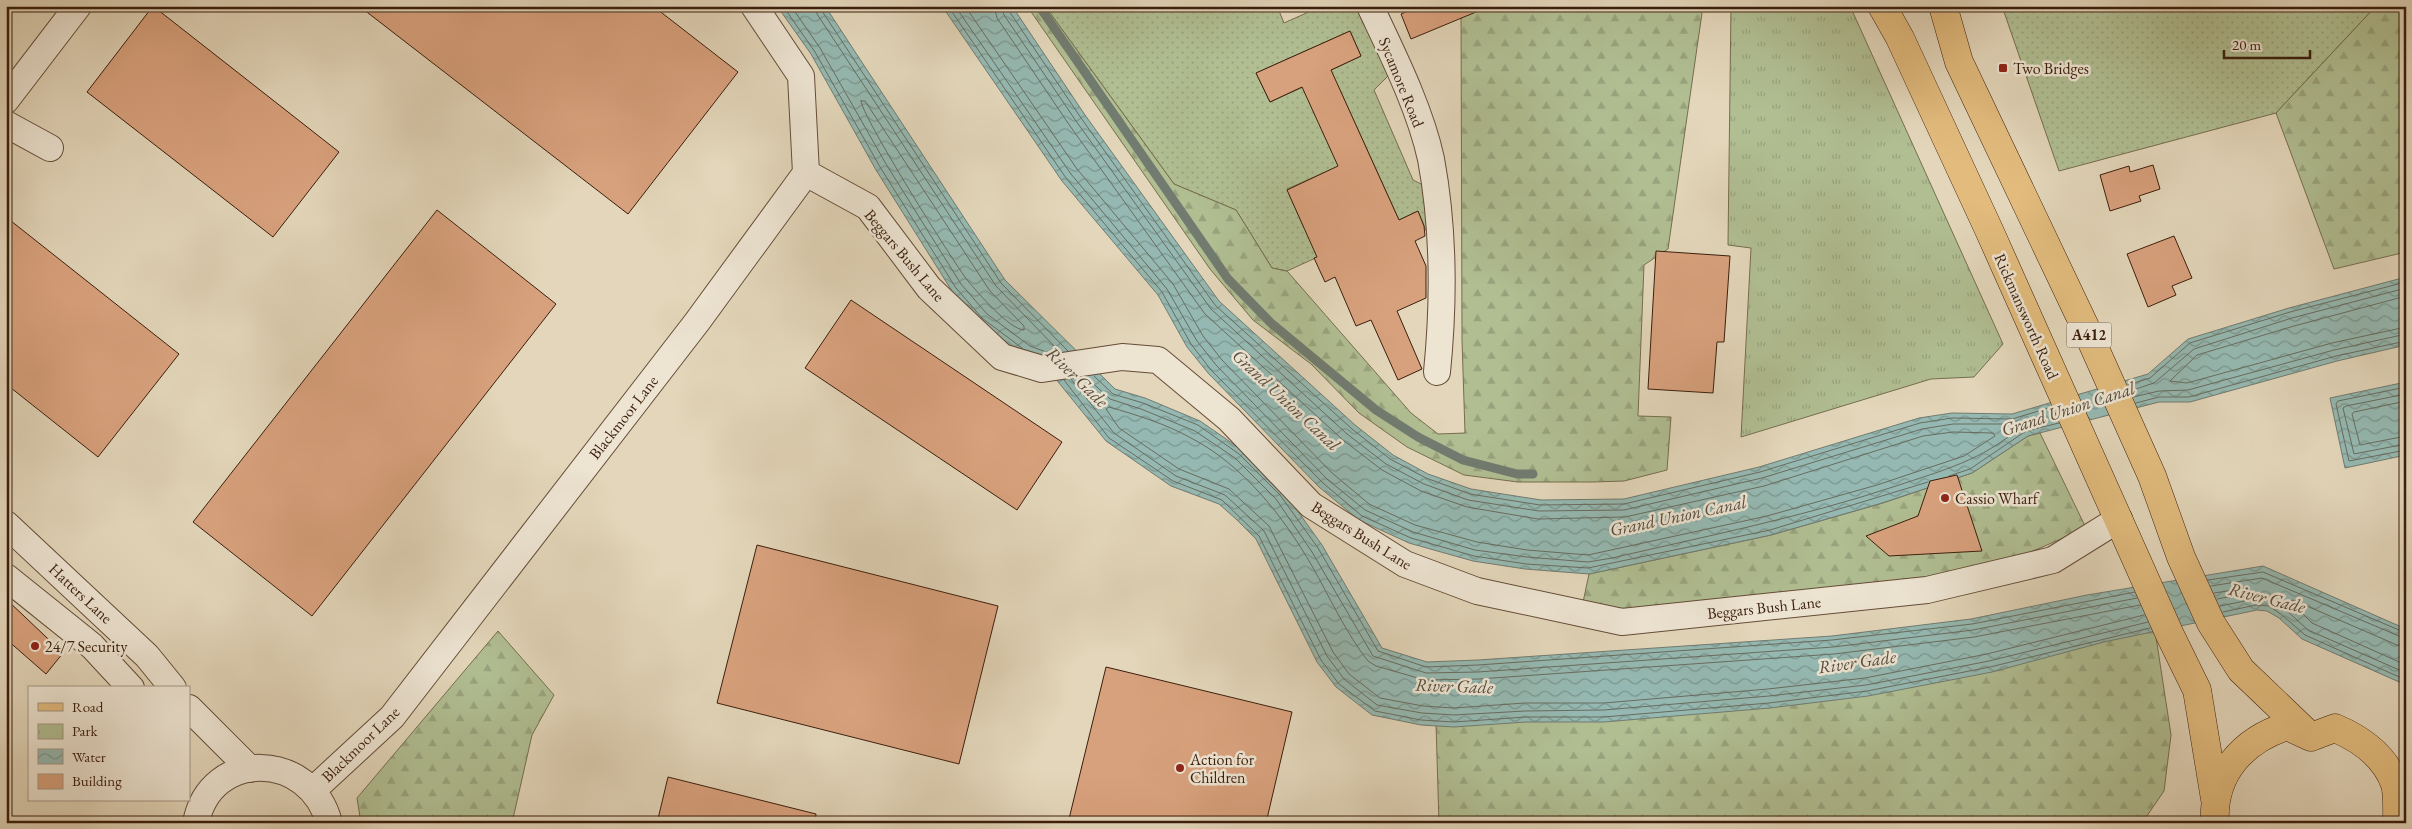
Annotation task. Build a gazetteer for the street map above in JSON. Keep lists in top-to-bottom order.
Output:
{
  "streets": {
    "main road": ["Rickmansworth Road", "A412"],
    "street": [
      "Sycamore Road",
      "Beggars Bush Lane",
      "Blackmoor Lane",
      "Hatters Lane"
    ]
  },
  "crossings": [
    ["Beggars Bush Lane", "Rickmansworth Road"],
    ["Beggars Bush Lane", "Blackmoor Lane"]
  ],
  "water": ["River Gade", "Grand Union Canal"],
  "places": {
    "transit": ["Two Bridges"],
    "other": ["Cassio Wharf", "24/7 Security", "Action for Children"]
  },
  "legend": [
    "Road",
    "Park",
    "Water",
    "Building"
  ],
  "scale_bar": "20 m"
}
